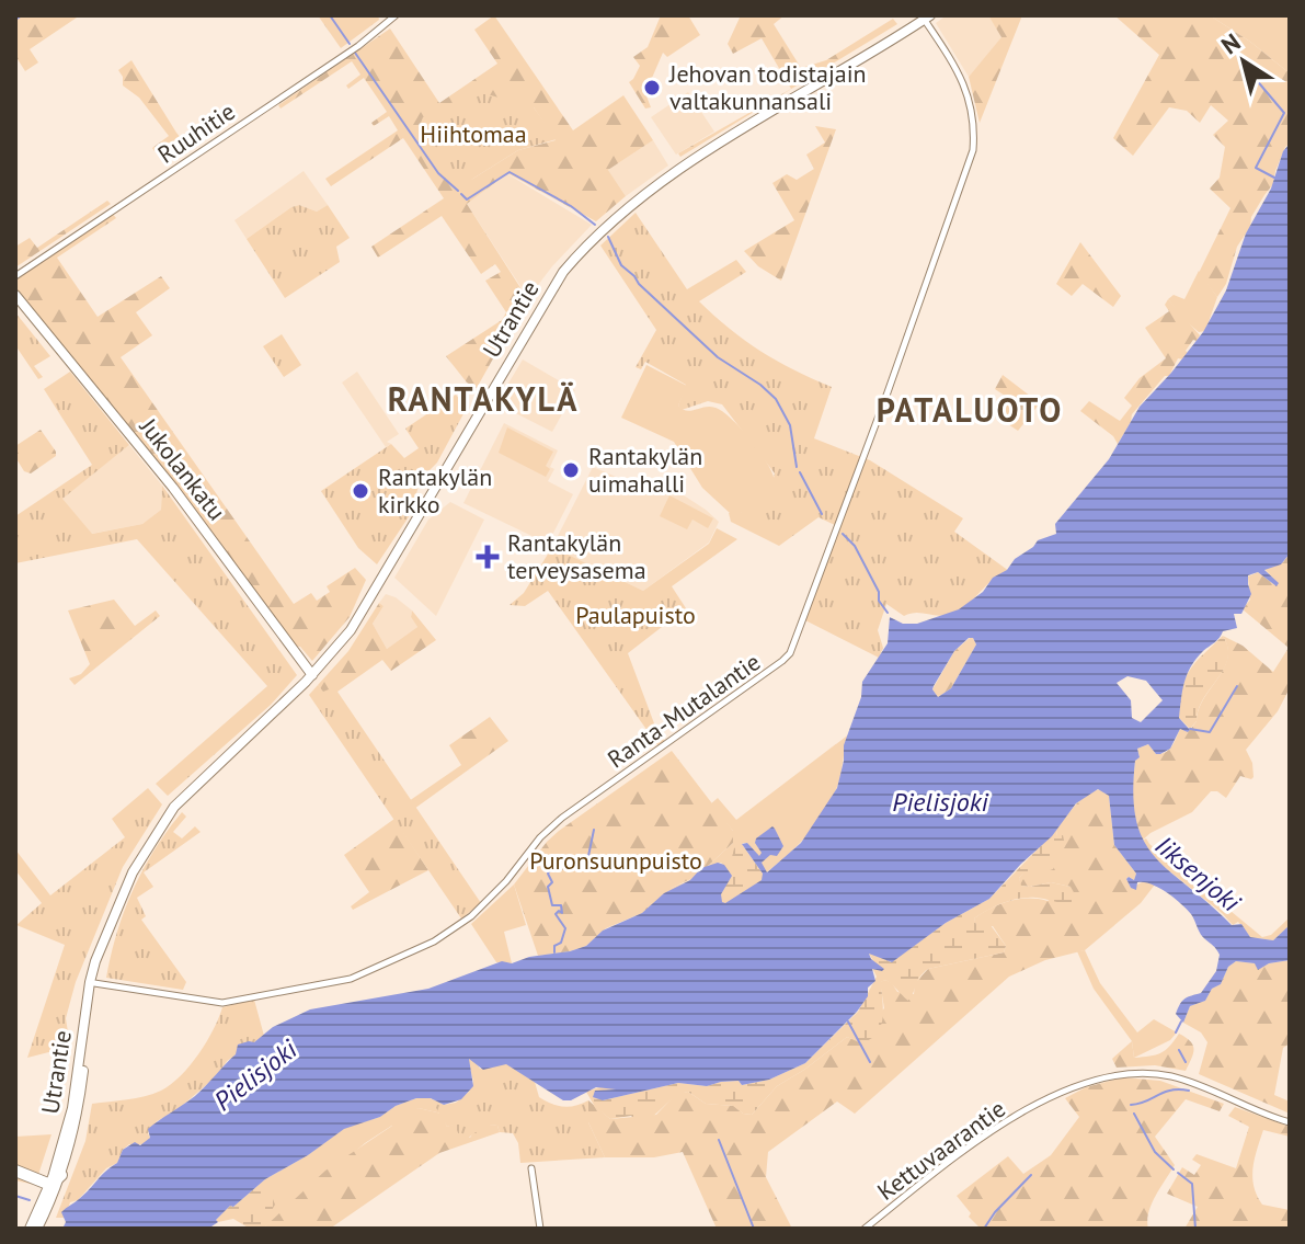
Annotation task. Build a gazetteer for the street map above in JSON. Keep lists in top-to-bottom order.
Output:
{
  "streets": {
    "main road": ["Utrantie", "Jukolankatu"],
    "street": ["Ruuhitie", "Ranta-Mutalantie", "Kettuvaarantie"]
  },
  "crossings": [
    ["Utrantie", "Jukolankatu"],
    ["Utrantie", "Ranta-Mutalantie"]
  ],
  "districts": ["RANTAKYLÄ", "PATALUOTO"],
  "water": ["Pielisjoki", "Iiksenjoki"],
  "parks": ["Hiihtomaa", "Paulapuisto", "Puronsuunpuisto"],
  "places": {
    "other": ["Jehovan todistajain valtakunnansali", "Rantakylän uimahalli", "Rantakylän kirkko"],
    "health": ["Rantakylän terveysasema"]
  },
  "north": "top left"
}
